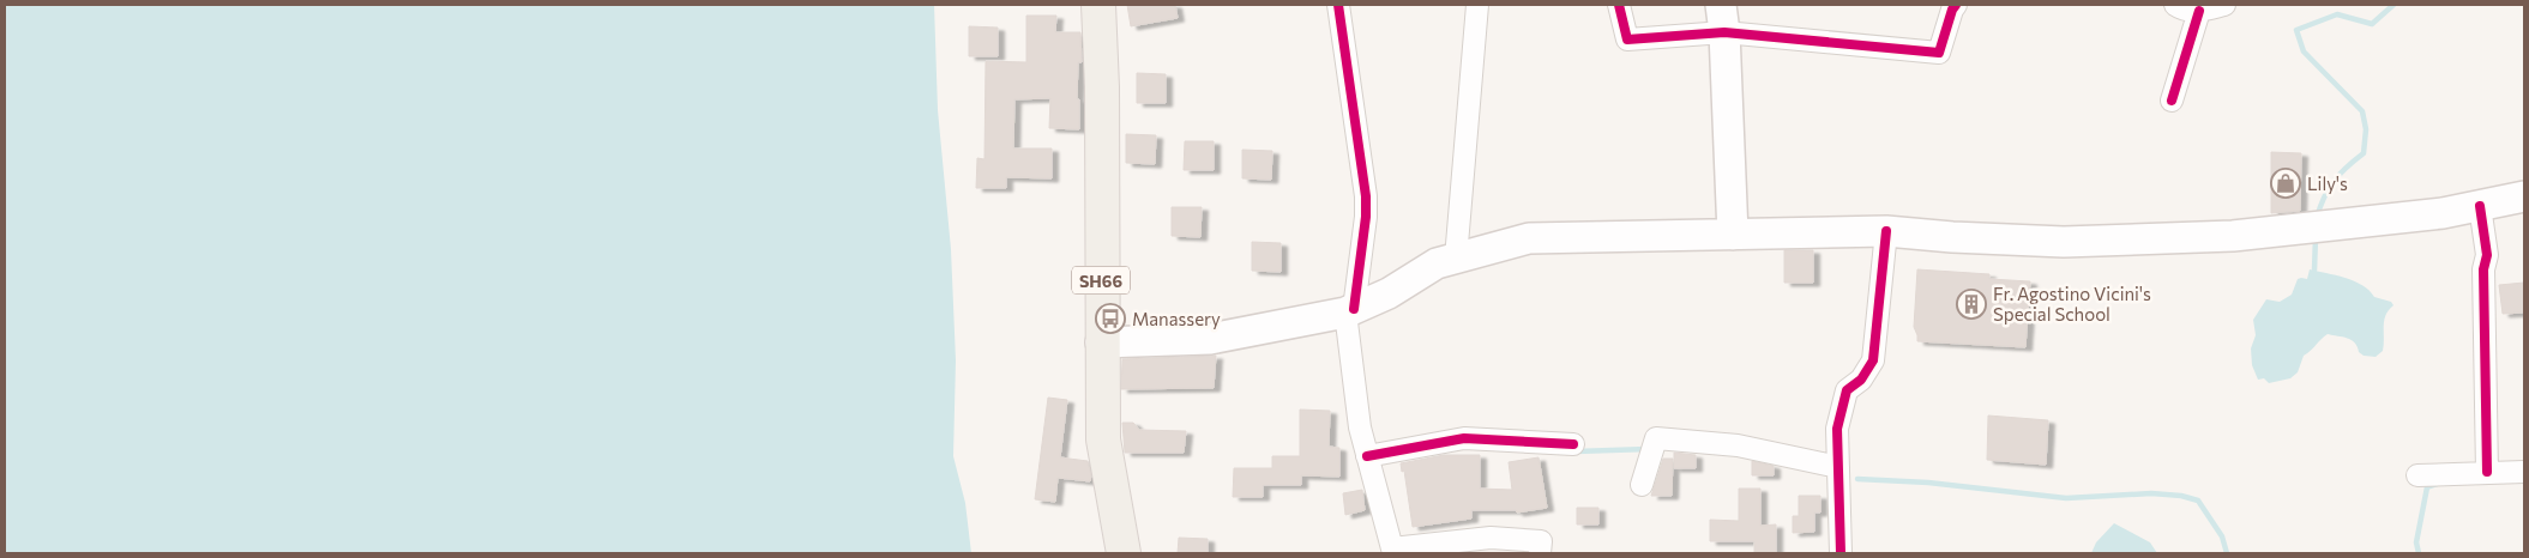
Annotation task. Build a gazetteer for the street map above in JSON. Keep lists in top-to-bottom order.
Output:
{
  "streets": {
    "main road": ["SH66"]
  },
  "places": {
    "shop": ["Lily's"],
    "building": ["Fr. Agostino Vicini's Special School"],
    "bus stop": ["Manassery"]
  }
}
